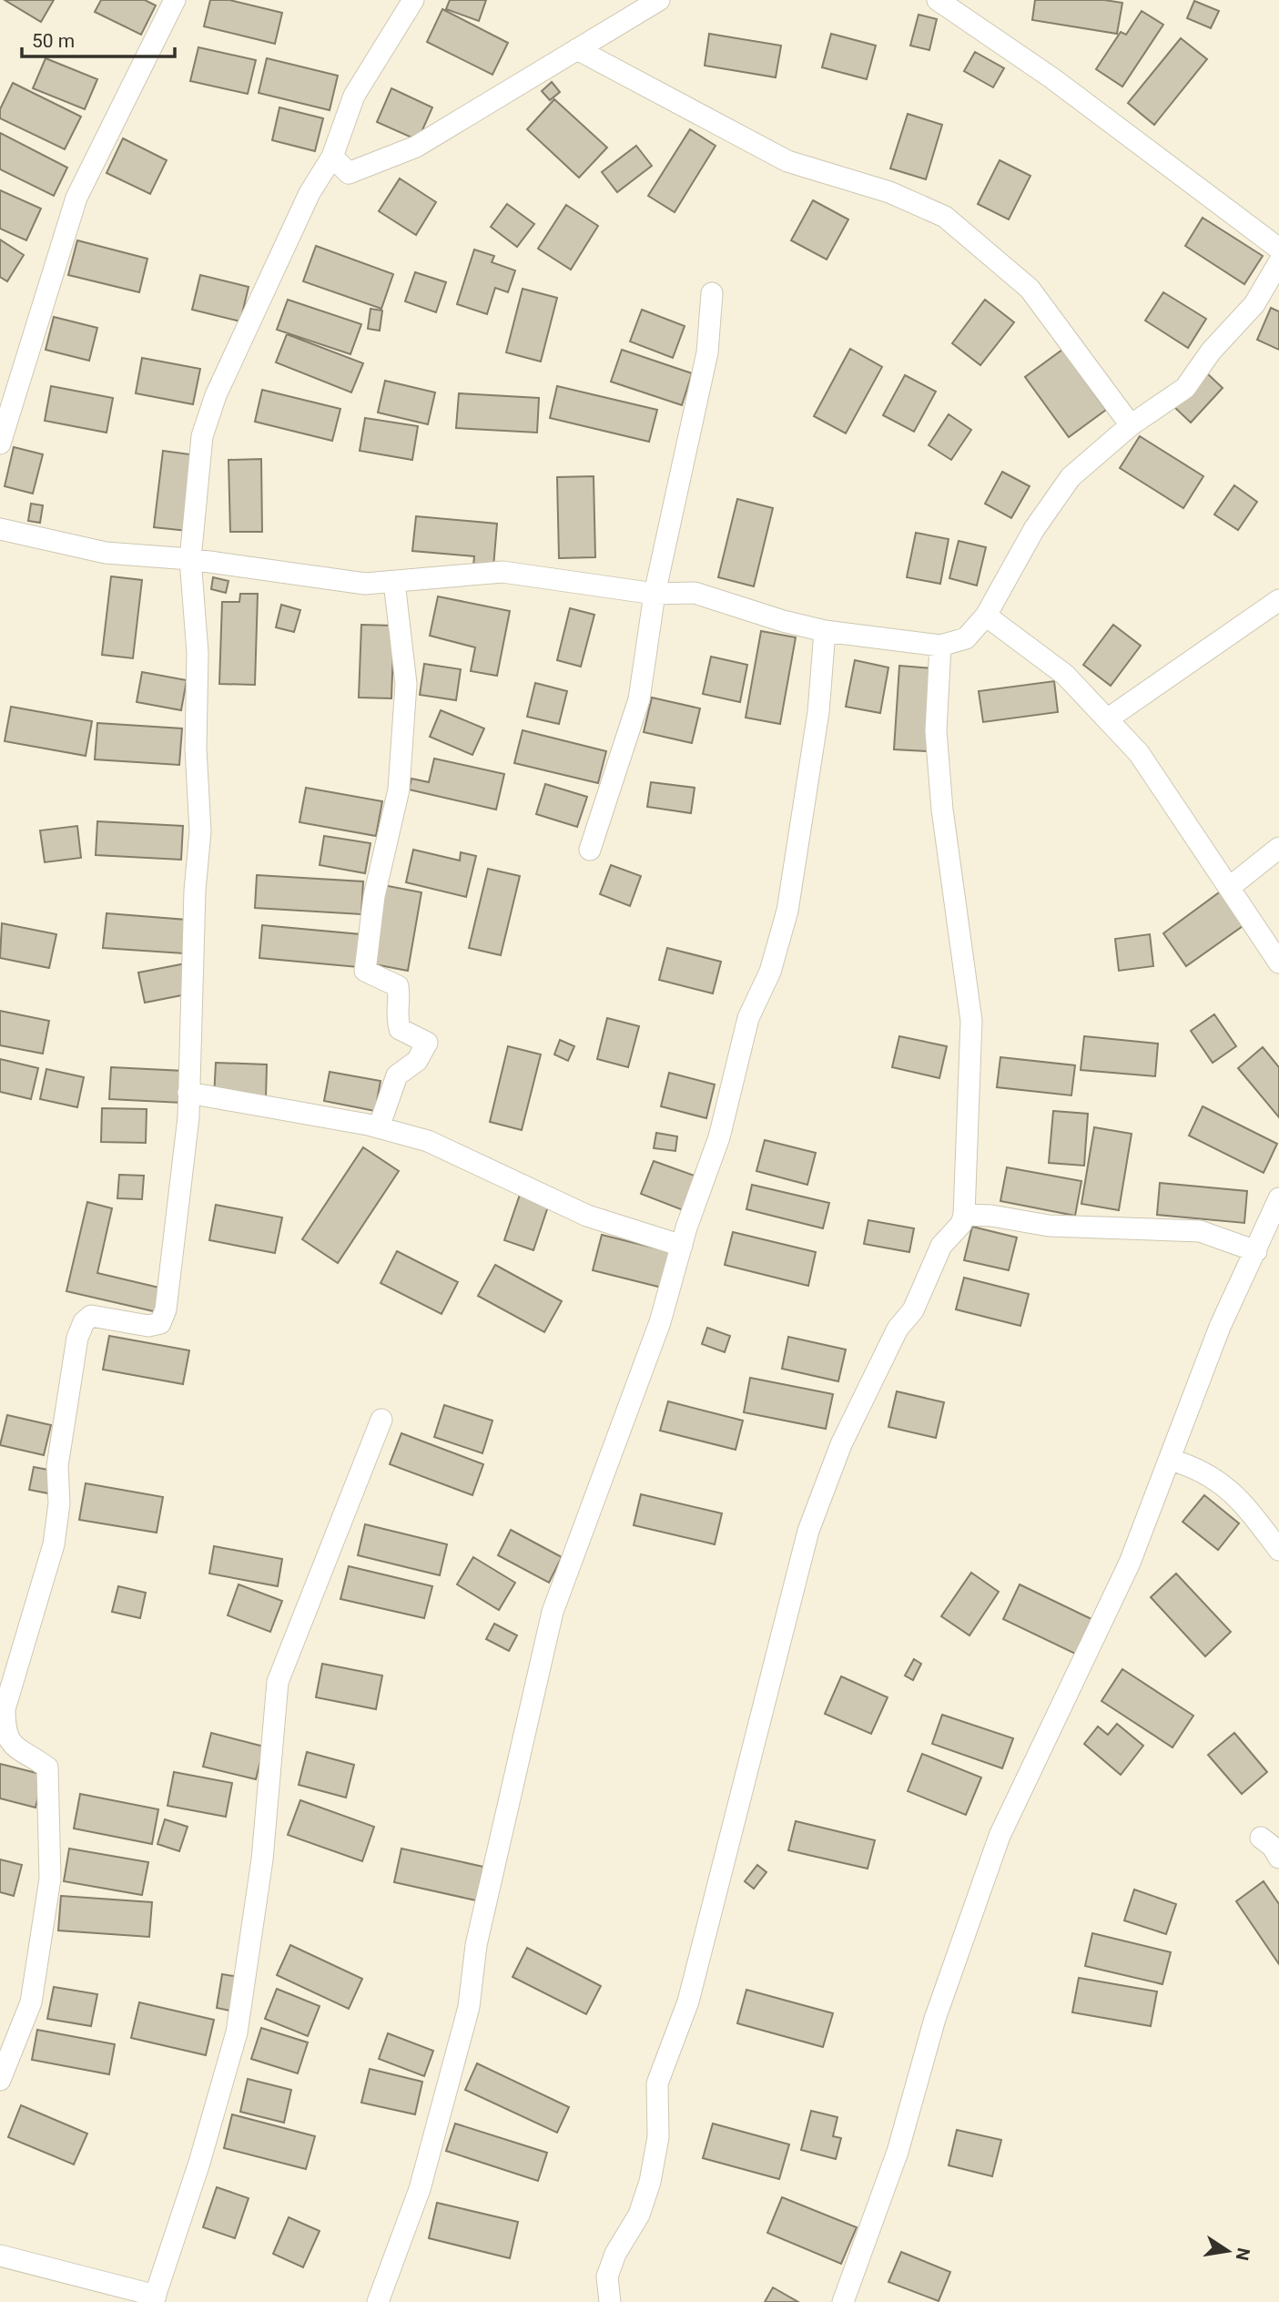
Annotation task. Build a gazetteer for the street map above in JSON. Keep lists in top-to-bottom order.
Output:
{
  "scale_bar": "50 m",
  "north": "right"
}
